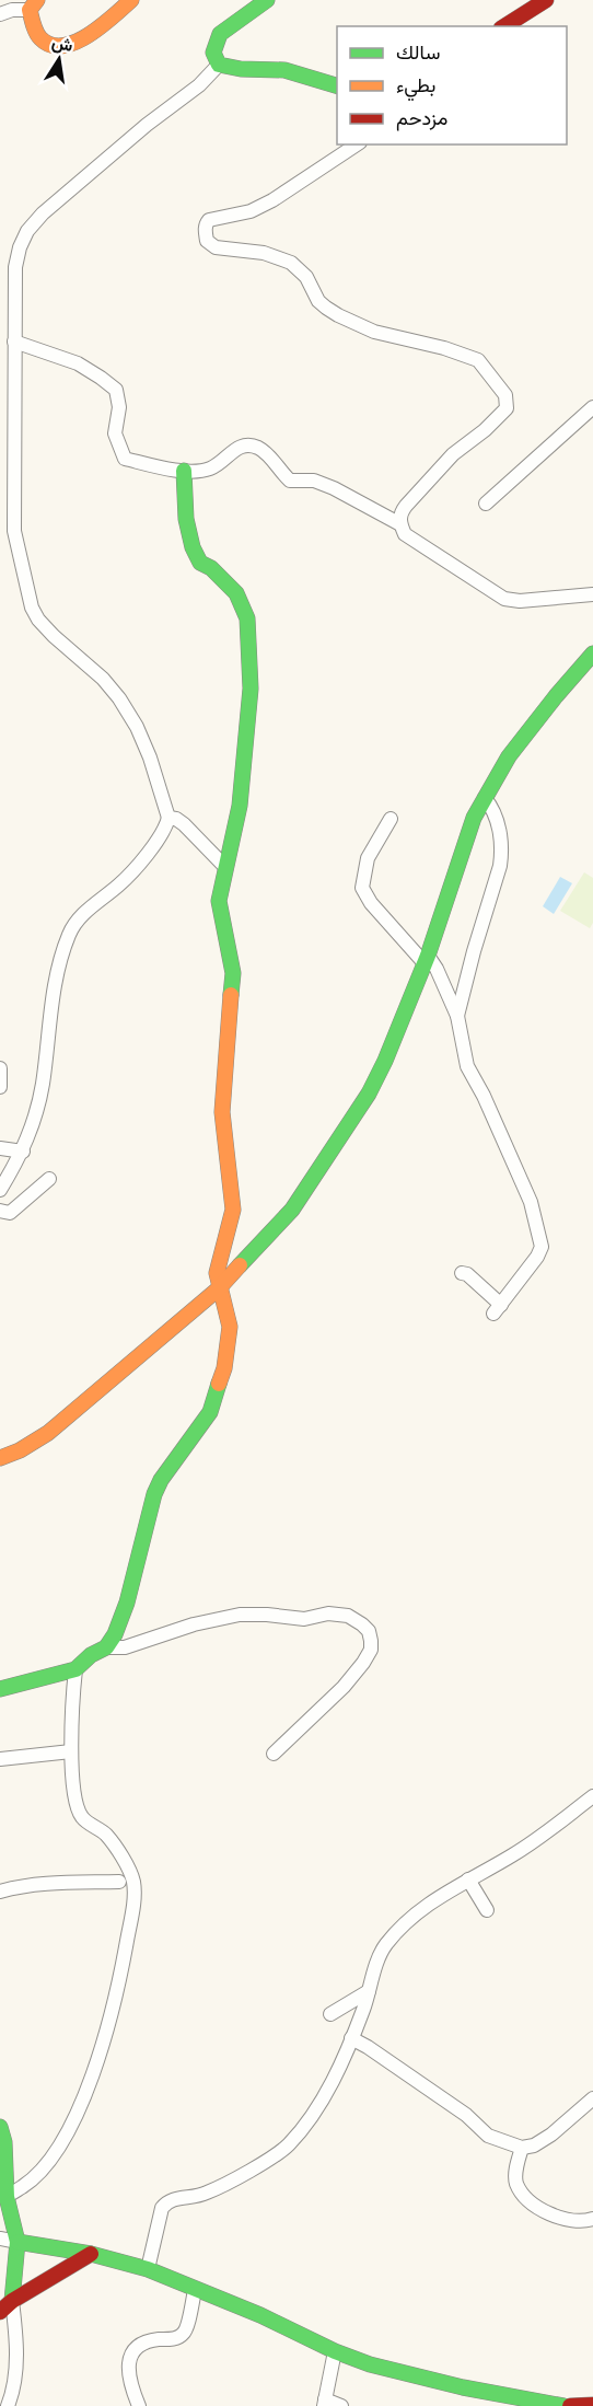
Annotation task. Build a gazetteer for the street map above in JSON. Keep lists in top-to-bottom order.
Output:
{
  "legend": ["سالك", "بطيء", "مزدحم"],
  "north": "top"
}
